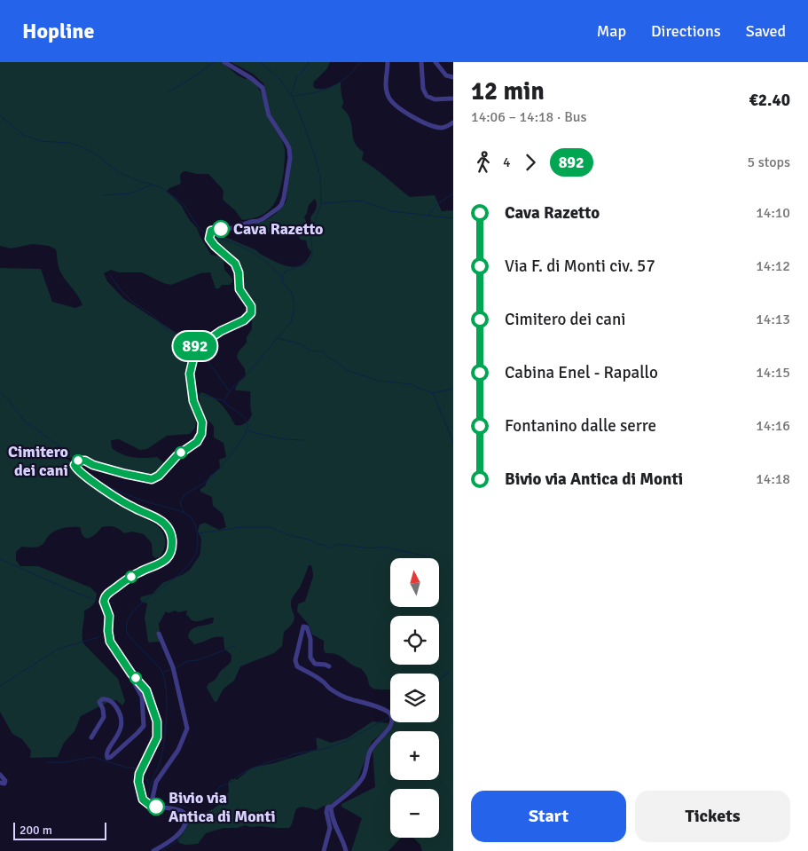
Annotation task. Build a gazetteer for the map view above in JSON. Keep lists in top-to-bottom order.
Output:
{
  "places": ["Cava Razetto", "Cimitero dei cani", "Bivio via Antica di Monti"],
  "lines": ["bus line 892"],
  "scale_bar": "200 m",
  "north": "top",
  "page": {
    "header": "Hopline",
    "nav": ["Map", "Directions", "Saved"],
    "on_map": "892",
    "heading": ["12 min", "14:06 – 14:18 · Bus", "€2.40"],
    "legs": ["4", "892", "5 stops"],
    "list": [
      {
        "name": "Cava Razetto",
        "value": "14:10"
      },
      {
        "name": "Via F. di Monti civ. 57",
        "value": "14:12"
      },
      {
        "name": "Cimitero dei cani",
        "value": "14:13"
      },
      {
        "name": "Cabina Enel - Rapallo",
        "value": "14:15"
      },
      {
        "name": "Fontanino dalle serre",
        "value": "14:16"
      },
      {
        "name": "Bivio via Antica di Monti",
        "value": "14:18"
      }
    ],
    "map_buttons": ["+", "−"],
    "buttons": ["Start", "Tickets"],
    "scale": "200 m"
  }
}
